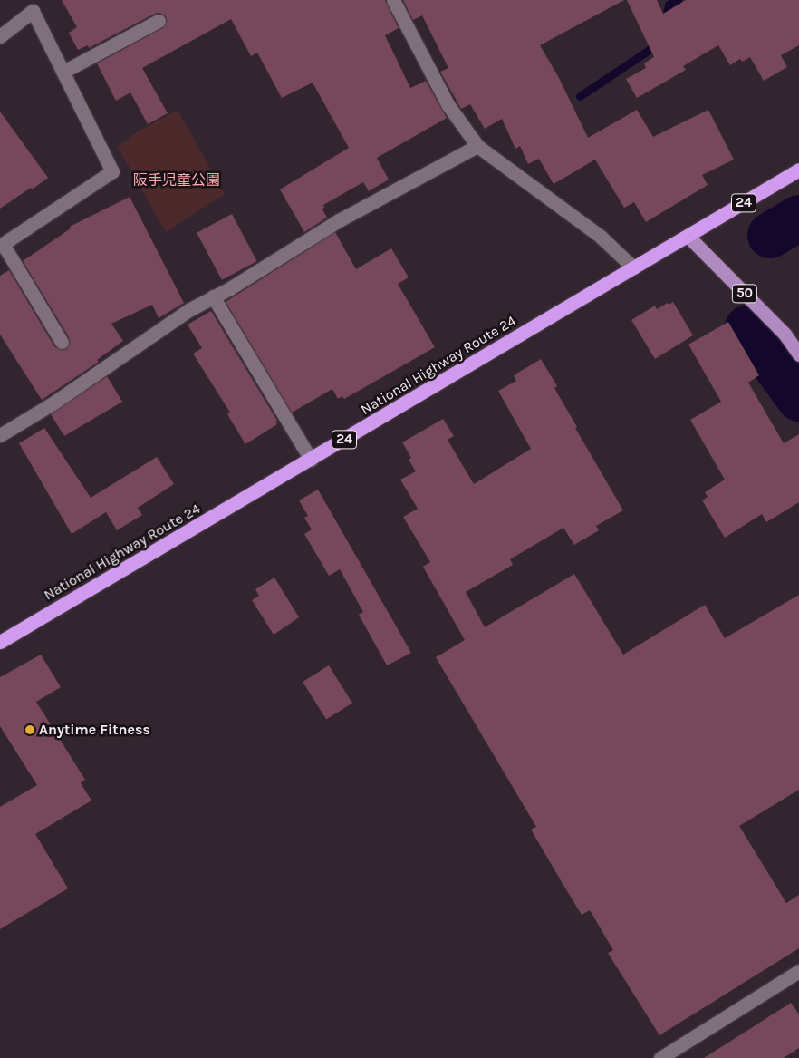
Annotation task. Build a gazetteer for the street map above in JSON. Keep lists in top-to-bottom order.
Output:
{
  "streets": {
    "highway": ["24", "National Highway Route 24"],
    "main road": ["50"]
  },
  "crossings": [
    ["50", "National Highway Route 24"]
  ],
  "parks": ["阪手児童公園"],
  "places": ["Anytime Fitness"]
}
